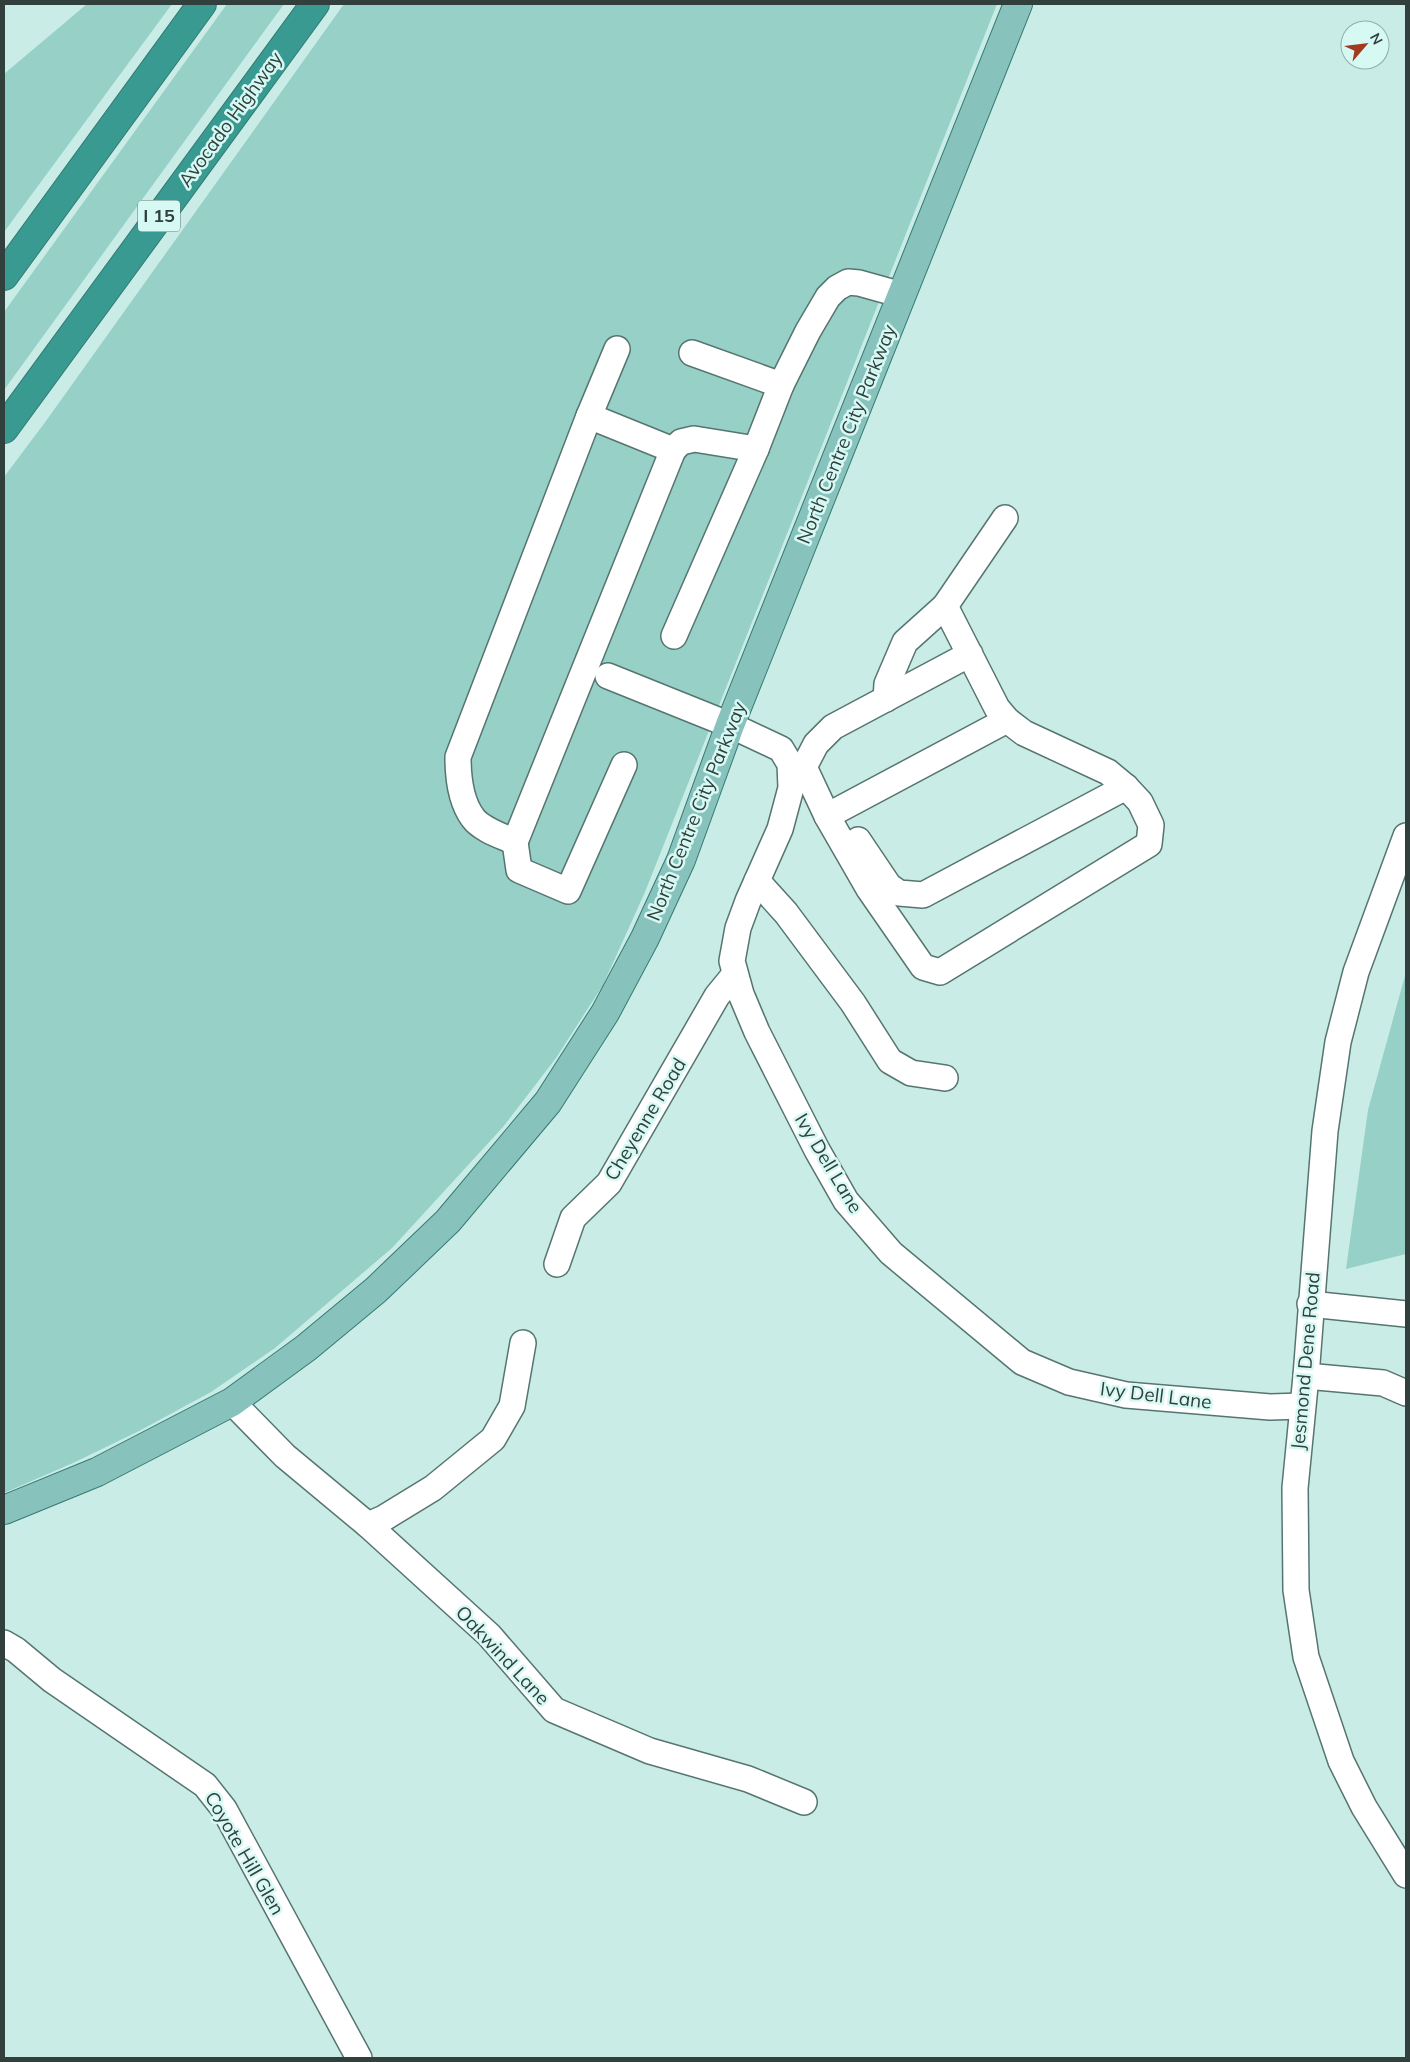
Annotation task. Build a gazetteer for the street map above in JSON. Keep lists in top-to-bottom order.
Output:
{
  "streets": {
    "highway": ["Avocado Highway", "I 15"],
    "main road": ["North Centre City Parkway"],
    "street": [
      "Cheyenne Road",
      "Ivy Dell Lane",
      "Jesmond Dene Road",
      "Oakwind Lane",
      "Coyote Hill Glen"
    ]
  },
  "crossings": [
    ["North Centre City Parkway", "Oakwind Lane"],
    ["Cheyenne Road", "Ivy Dell Lane"],
    ["Ivy Dell Lane", "Jesmond Dene Road"]
  ],
  "north": "top right"
}
